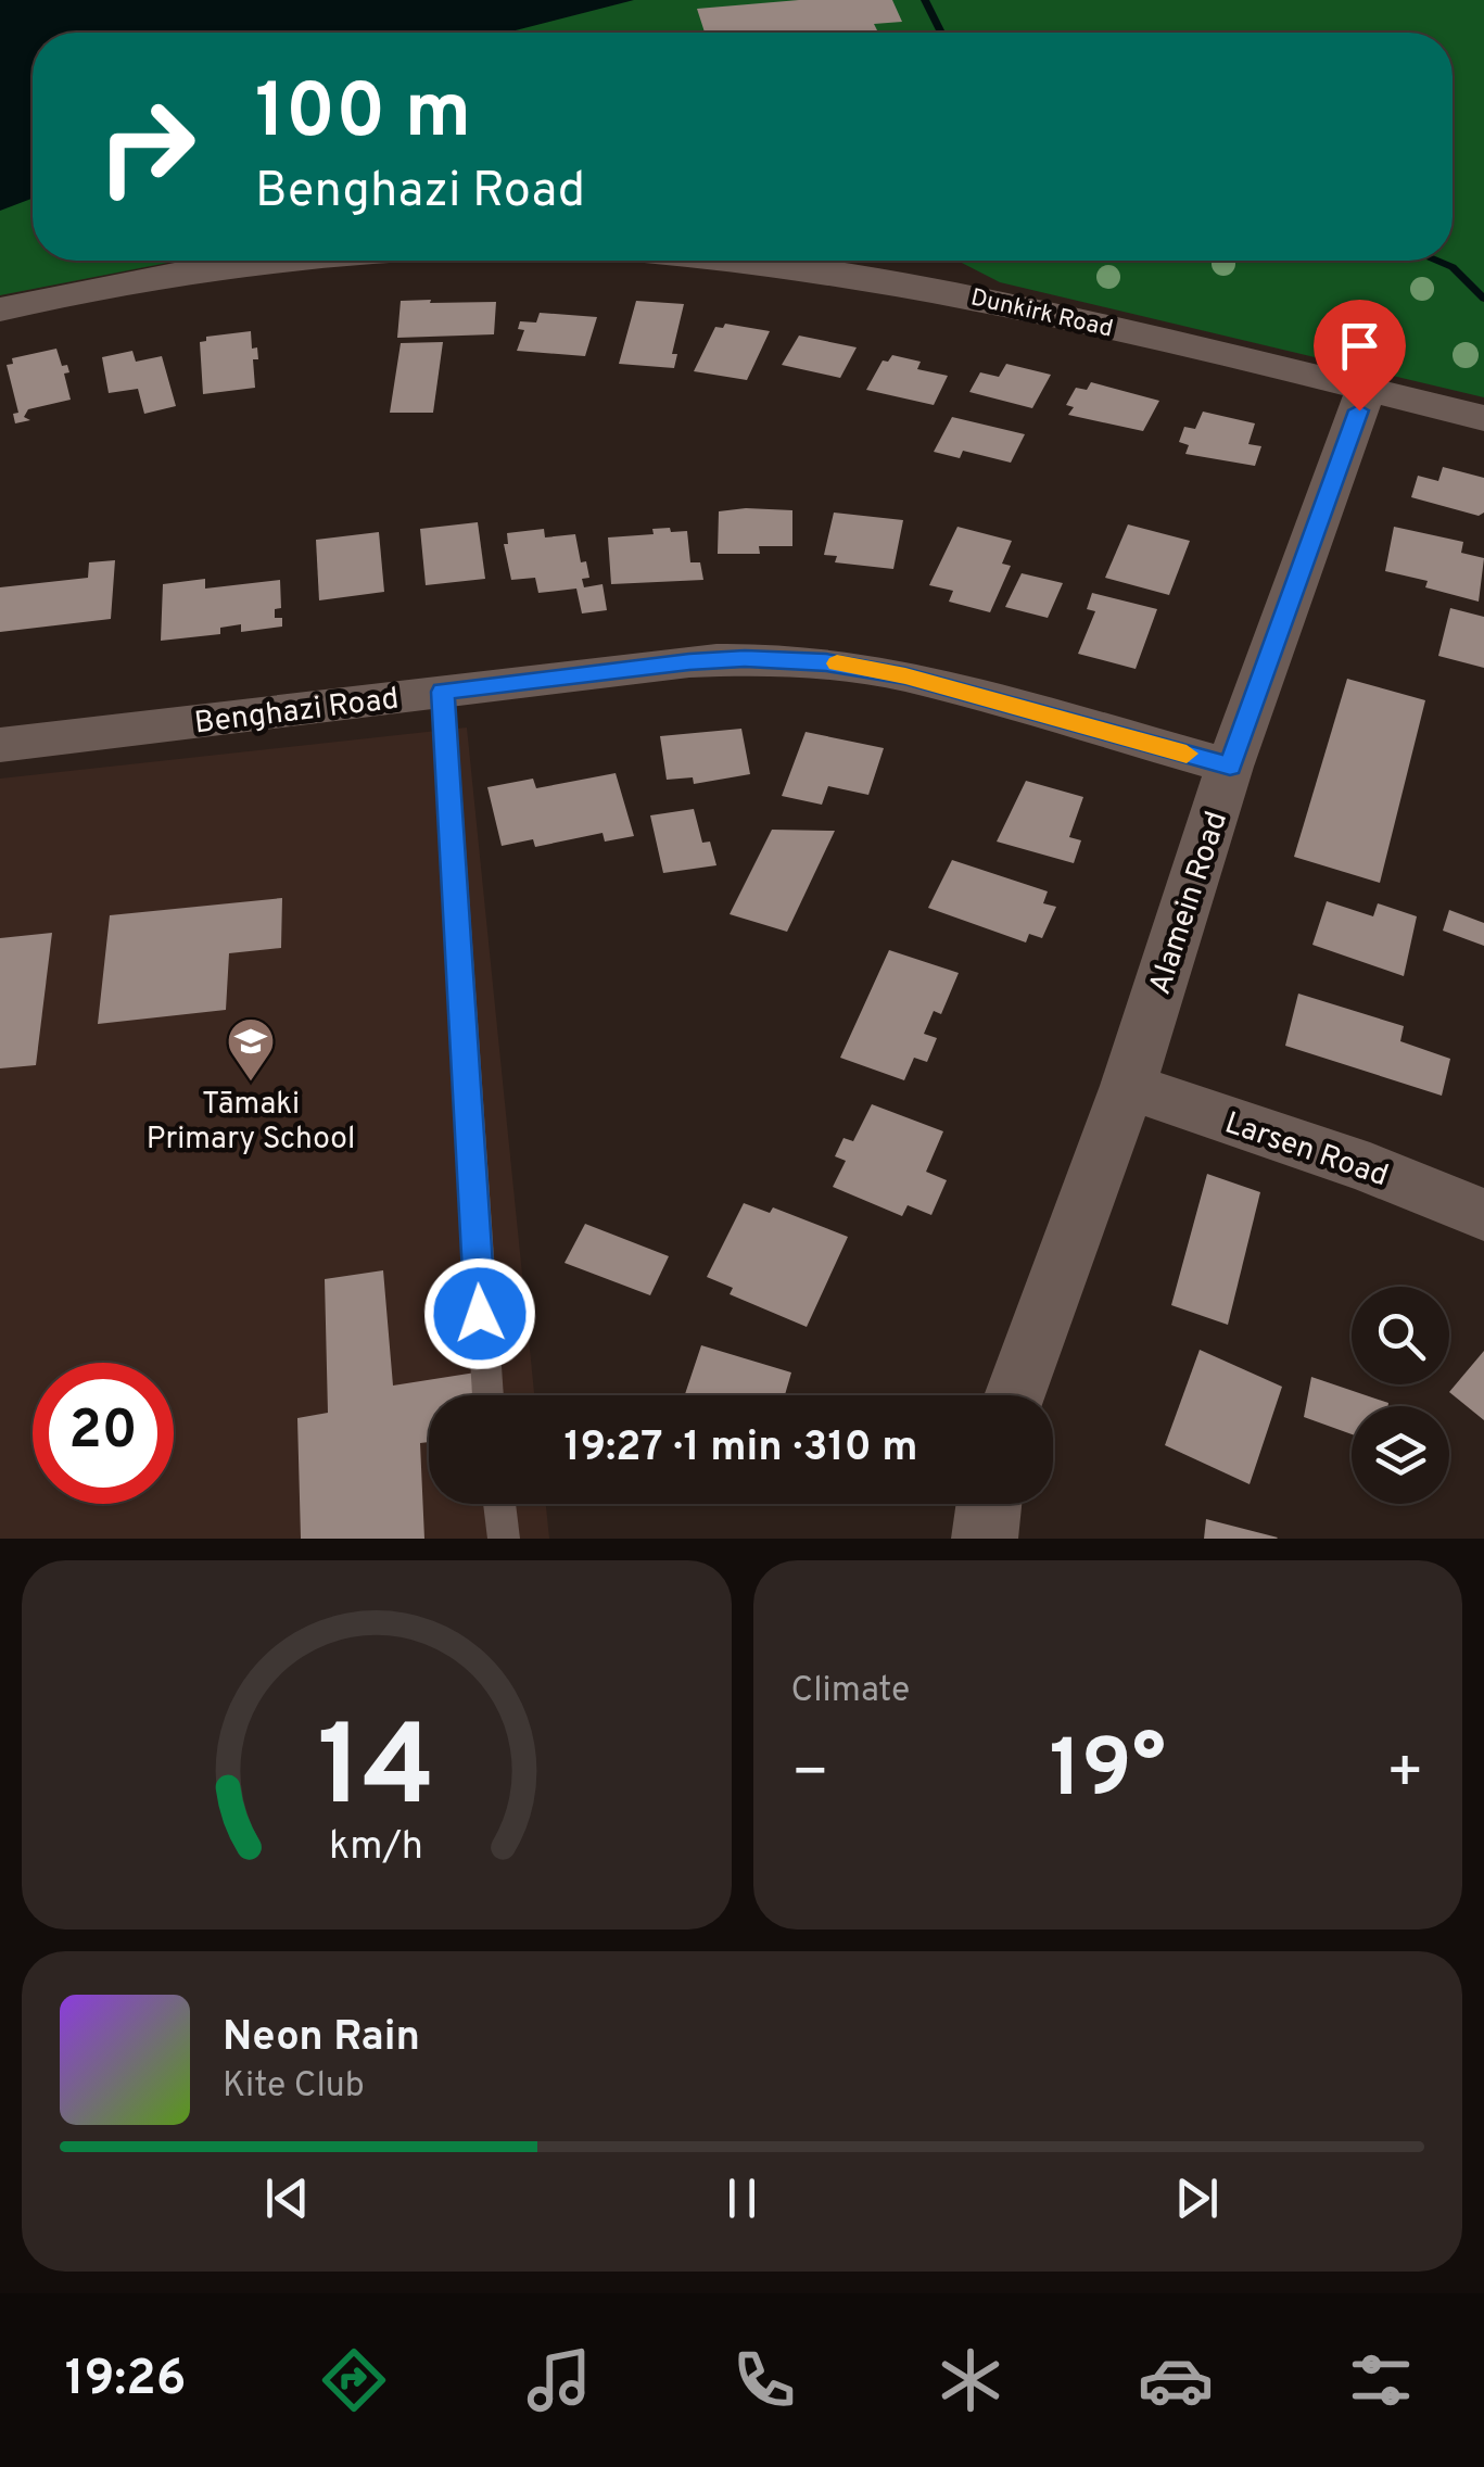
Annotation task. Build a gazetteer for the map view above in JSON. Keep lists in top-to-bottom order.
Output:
{
  "streets": {
    "street": [
      "Dunkirk Road",
      "Benghazi Road",
      "Alamein Road",
      "Larsen Road"
    ]
  },
  "crossings": [
    ["Dunkirk Road", "Alamein Road"],
    ["Benghazi Road", "Alamein Road"],
    ["Alamein Road", "Larsen Road"]
  ],
  "places": {
    "school or university": ["Tāmaki Primary School"]
  },
  "page": {
    "turn": ["100 m", "Benghazi Road"],
    "limit": "20",
    "trip": "19:27 · 1 min · 310 m",
    "tile": "Climate",
    "heat": ["−", "19°", "+"],
    "song": ["Neon Rain", "Kite Club"],
    "tabs": "19:26",
    "gauge": ["14", "km/h"]
  }
}
